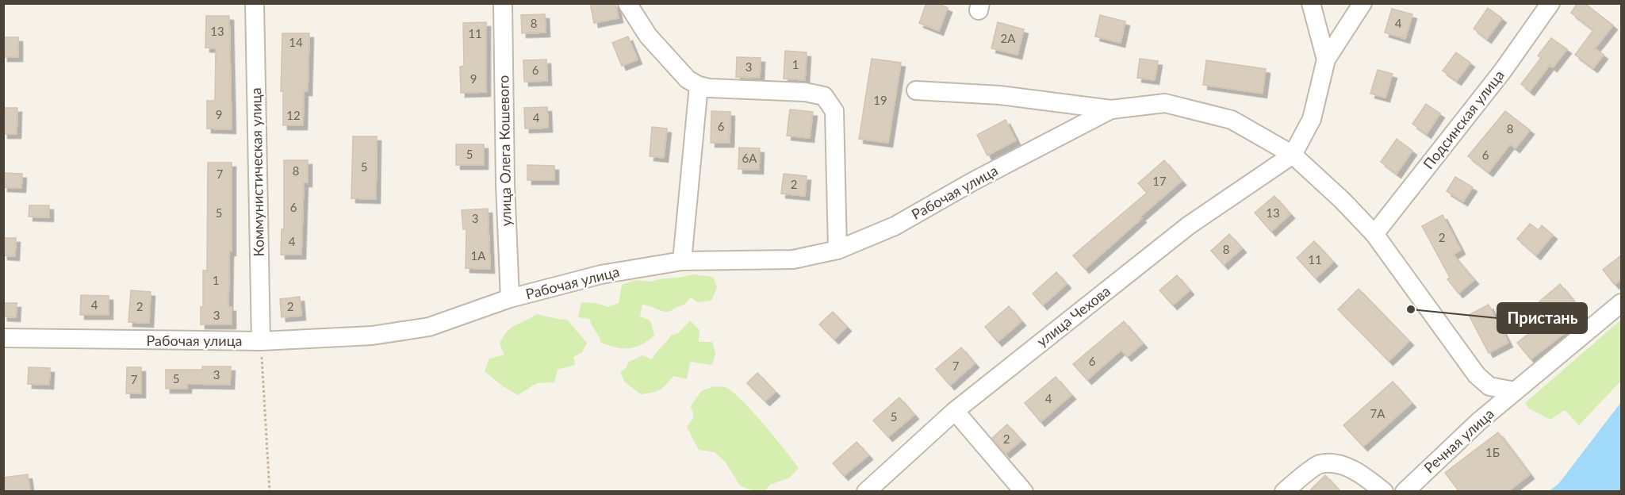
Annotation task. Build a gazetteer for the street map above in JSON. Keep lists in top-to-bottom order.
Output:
{
  "streets": {
    "street": [
      "Подсинская улица",
      "улица Олега Кошевого",
      "Коммунистическая улица",
      "Рабочая улица",
      "улица Чехова",
      "Речная улица"
    ]
  },
  "crossings": [
    ["улица Олега Кошевого", "Рабочая улица"],
    ["Коммунистическая улица", "Рабочая улица"]
  ],
  "places": ["Пристань"],
  "house_numbers": [
    "8",
    "4",
    "13",
    "11",
    "2А",
    "14",
    "1",
    "3",
    "6",
    "9",
    "19",
    "9",
    "12",
    "4",
    "6",
    "8",
    "5",
    "6",
    "6А",
    "5",
    "8",
    "7",
    "17",
    "2",
    "6",
    "5",
    "13",
    "3",
    "2",
    "4",
    "8",
    "1А",
    "11",
    "1",
    "4",
    "2",
    "2",
    "3",
    "6",
    "7",
    "3",
    "5",
    "7",
    "4",
    "7А",
    "5",
    "2",
    "1Б"
  ]
}
